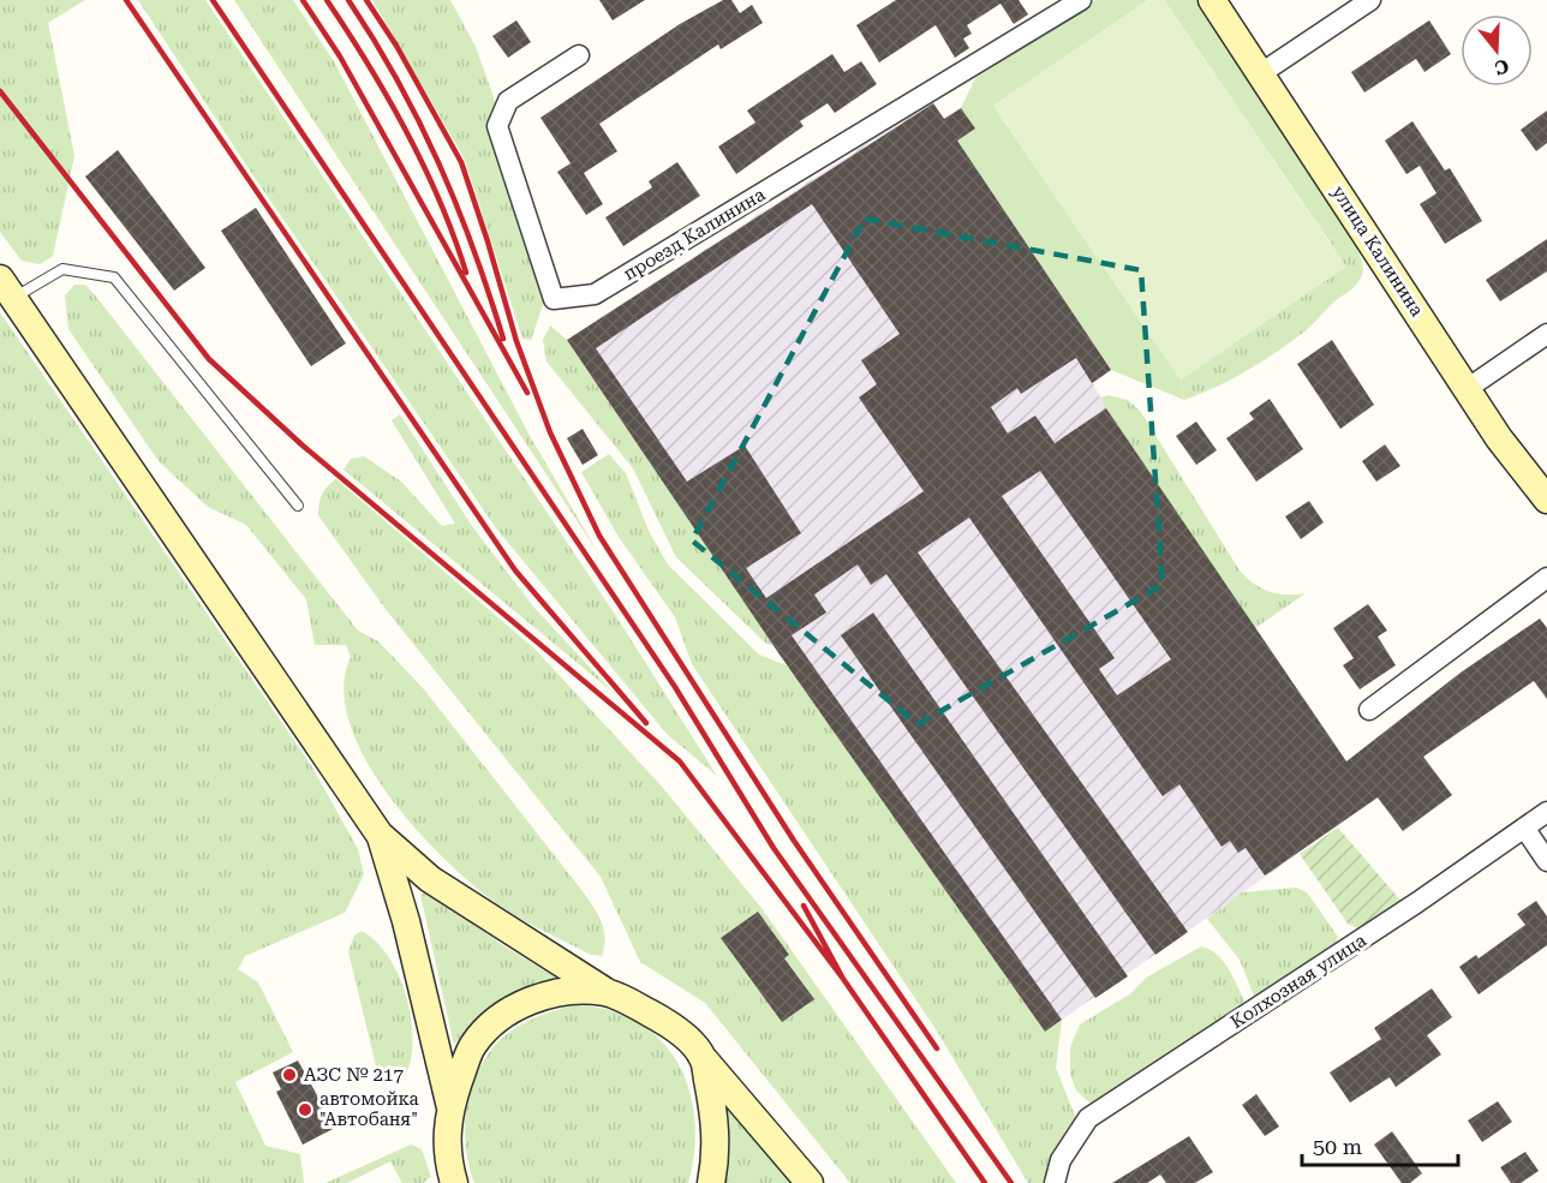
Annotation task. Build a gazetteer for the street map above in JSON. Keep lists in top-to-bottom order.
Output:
{
  "streets": {
    "main road": ["улица Калинина"],
    "street": ["проезд Калинина", "Колхозная улица"]
  },
  "places": ["АЗС № 217", "автомойка \"Автобаня\""],
  "scale_bar": "50 m",
  "north": "bottom"
}
